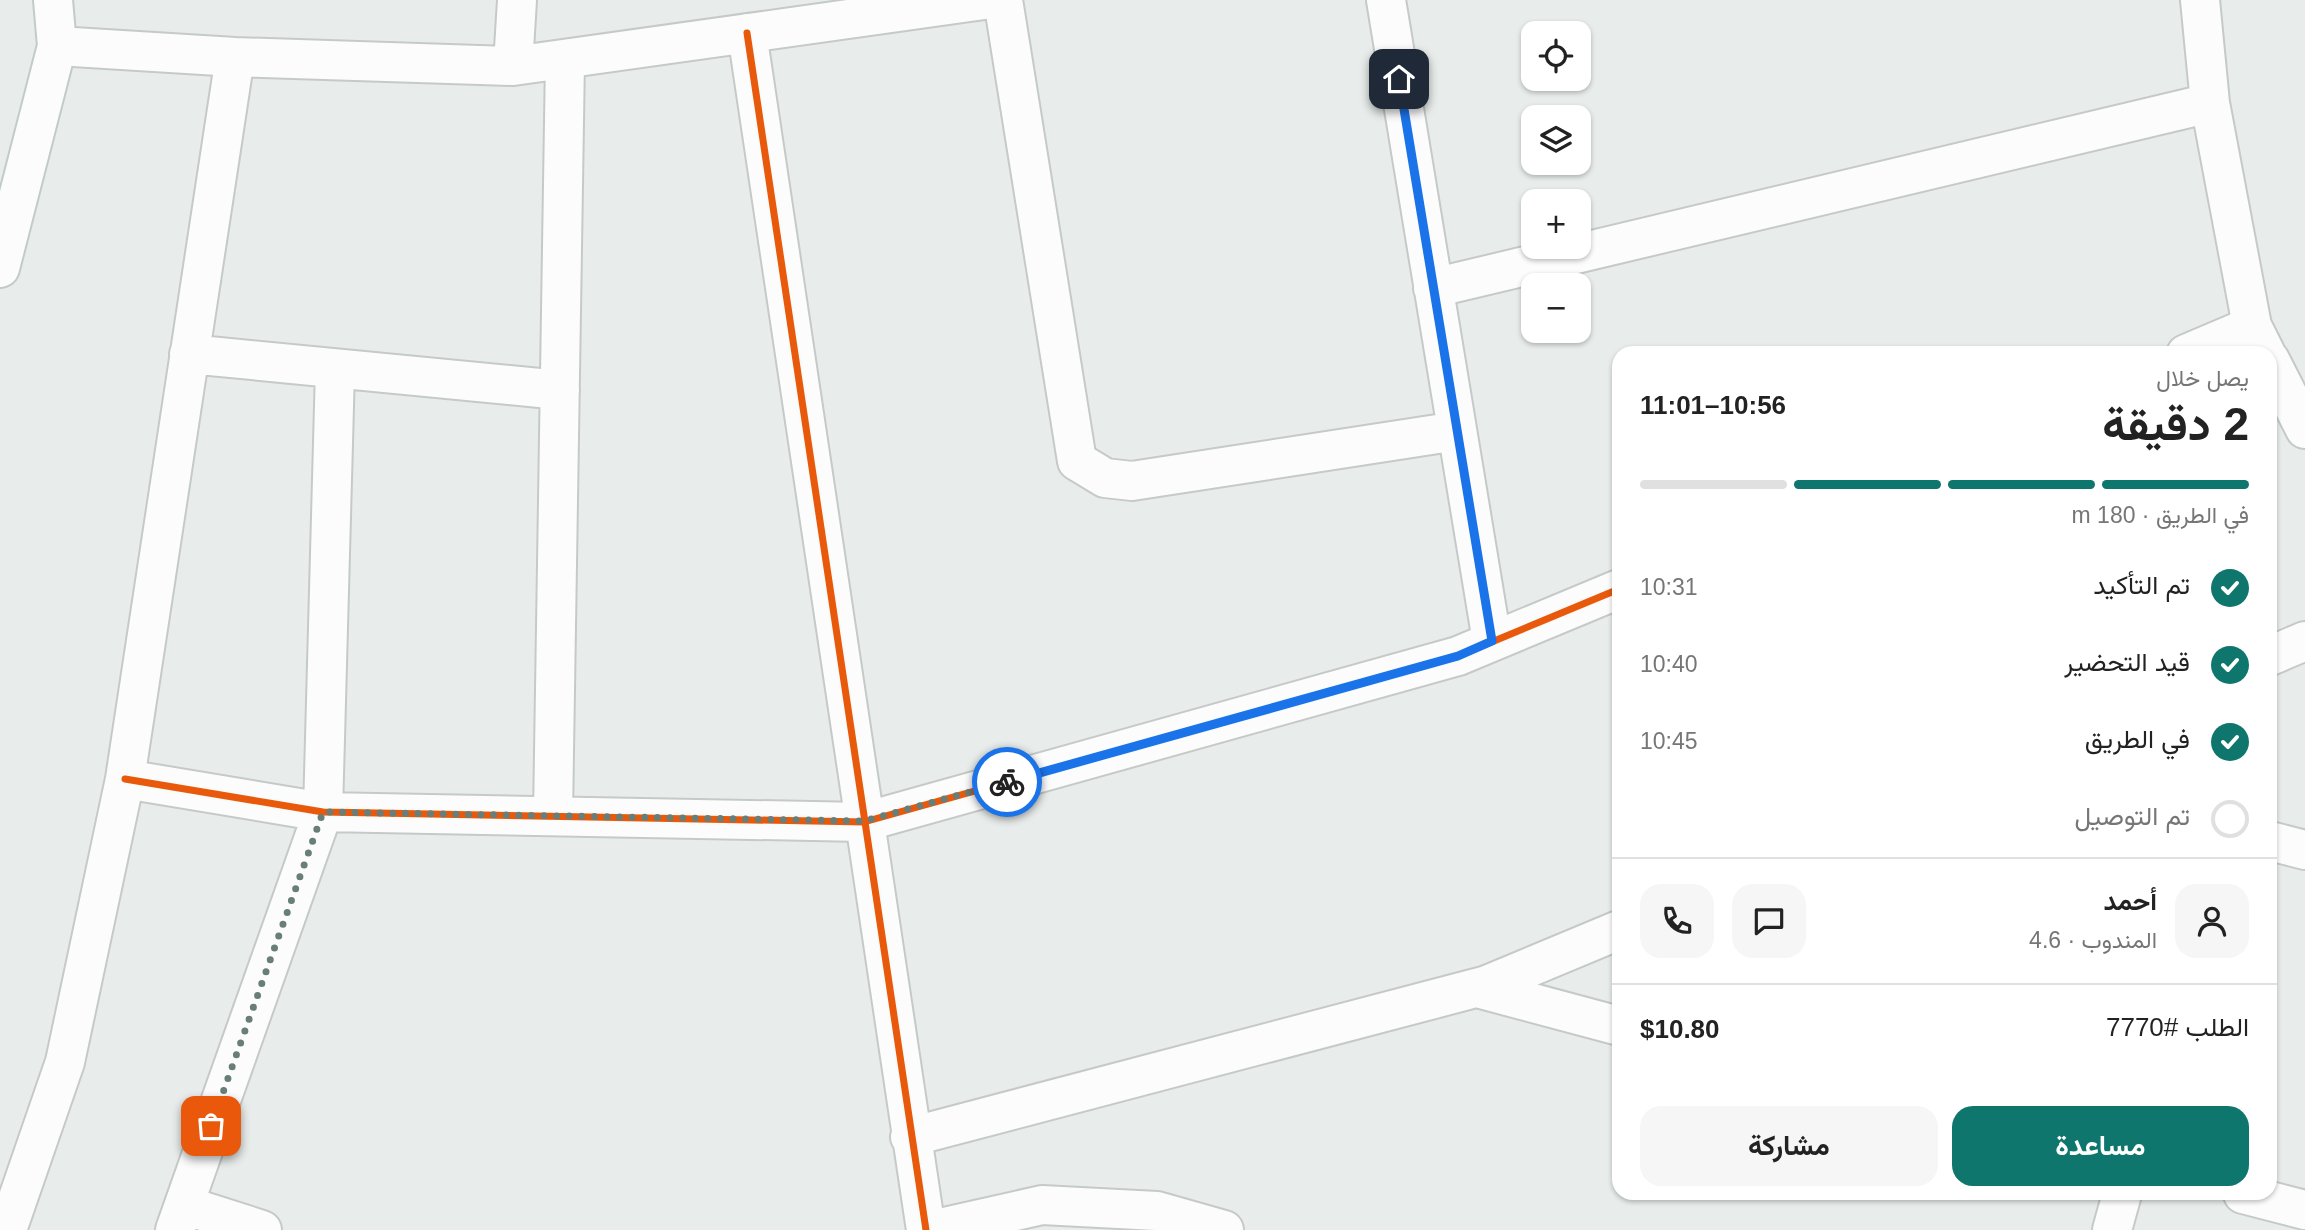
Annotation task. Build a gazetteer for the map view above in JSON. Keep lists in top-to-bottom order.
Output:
{
  "page": {
    "map_buttons": ["+", "−"],
    "heading": ["2 دقيقة", "يصل خلال", "10:56–11:01"],
    "panel": [
      "أحمد",
      "المندوب · 4.6",
      "الطلب #7770",
      "$10.80"
    ],
    "bar": "في الطريق · 180 m",
    "list": [
      ["تم التأكيد", "10:31"],
      ["قيد التحضير", "10:40"],
      ["في الطريق", "10:45"],
      "تم التوصيل"
    ],
    "buttons": ["مساعدة", "مشاركة"]
  }
}
